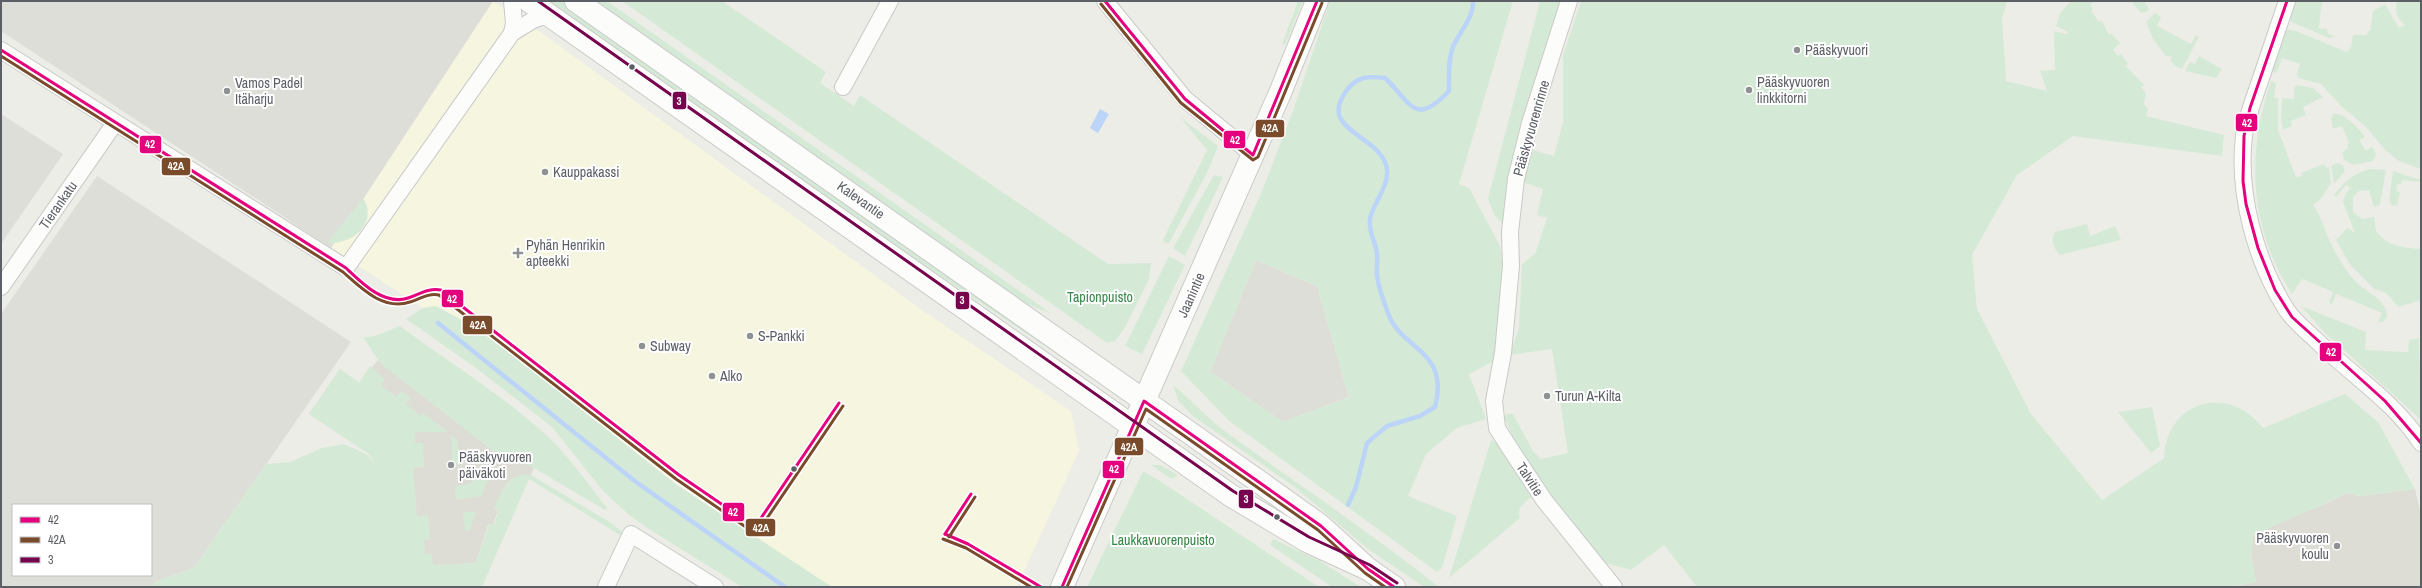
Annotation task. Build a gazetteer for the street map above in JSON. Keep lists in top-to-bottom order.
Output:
{
  "streets": {
    "main road": ["Kalevantie", "Jaanintie"],
    "street": ["Pääskyvuorenrinne", "Tierankatu", "Talvitie"]
  },
  "crossings": [
    ["Pääskyvuorenrinne", "Talvitie"],
    ["Kalevantie", "Jaanintie"]
  ],
  "parks": ["Tapionpuisto", "Laukkavuorenpuisto"],
  "places": {
    "other": [
      "Pääskyvuori",
      "Pääskyvuoren linkkitorni",
      "Vamos Padel Itäharju",
      "Kauppakassi",
      "S-Pankki",
      "Subway",
      "Alko",
      "Turun A-Kilta",
      "Pääskyvuoren päiväkoti",
      "Pääskyvuoren koulu"
    ],
    "health": ["Pyhän Henrikin apteekki"]
  },
  "lines": ["transit line 42", "transit line 3", "transit line 42A"],
  "legend": ["42", "42A", "3"]
}
